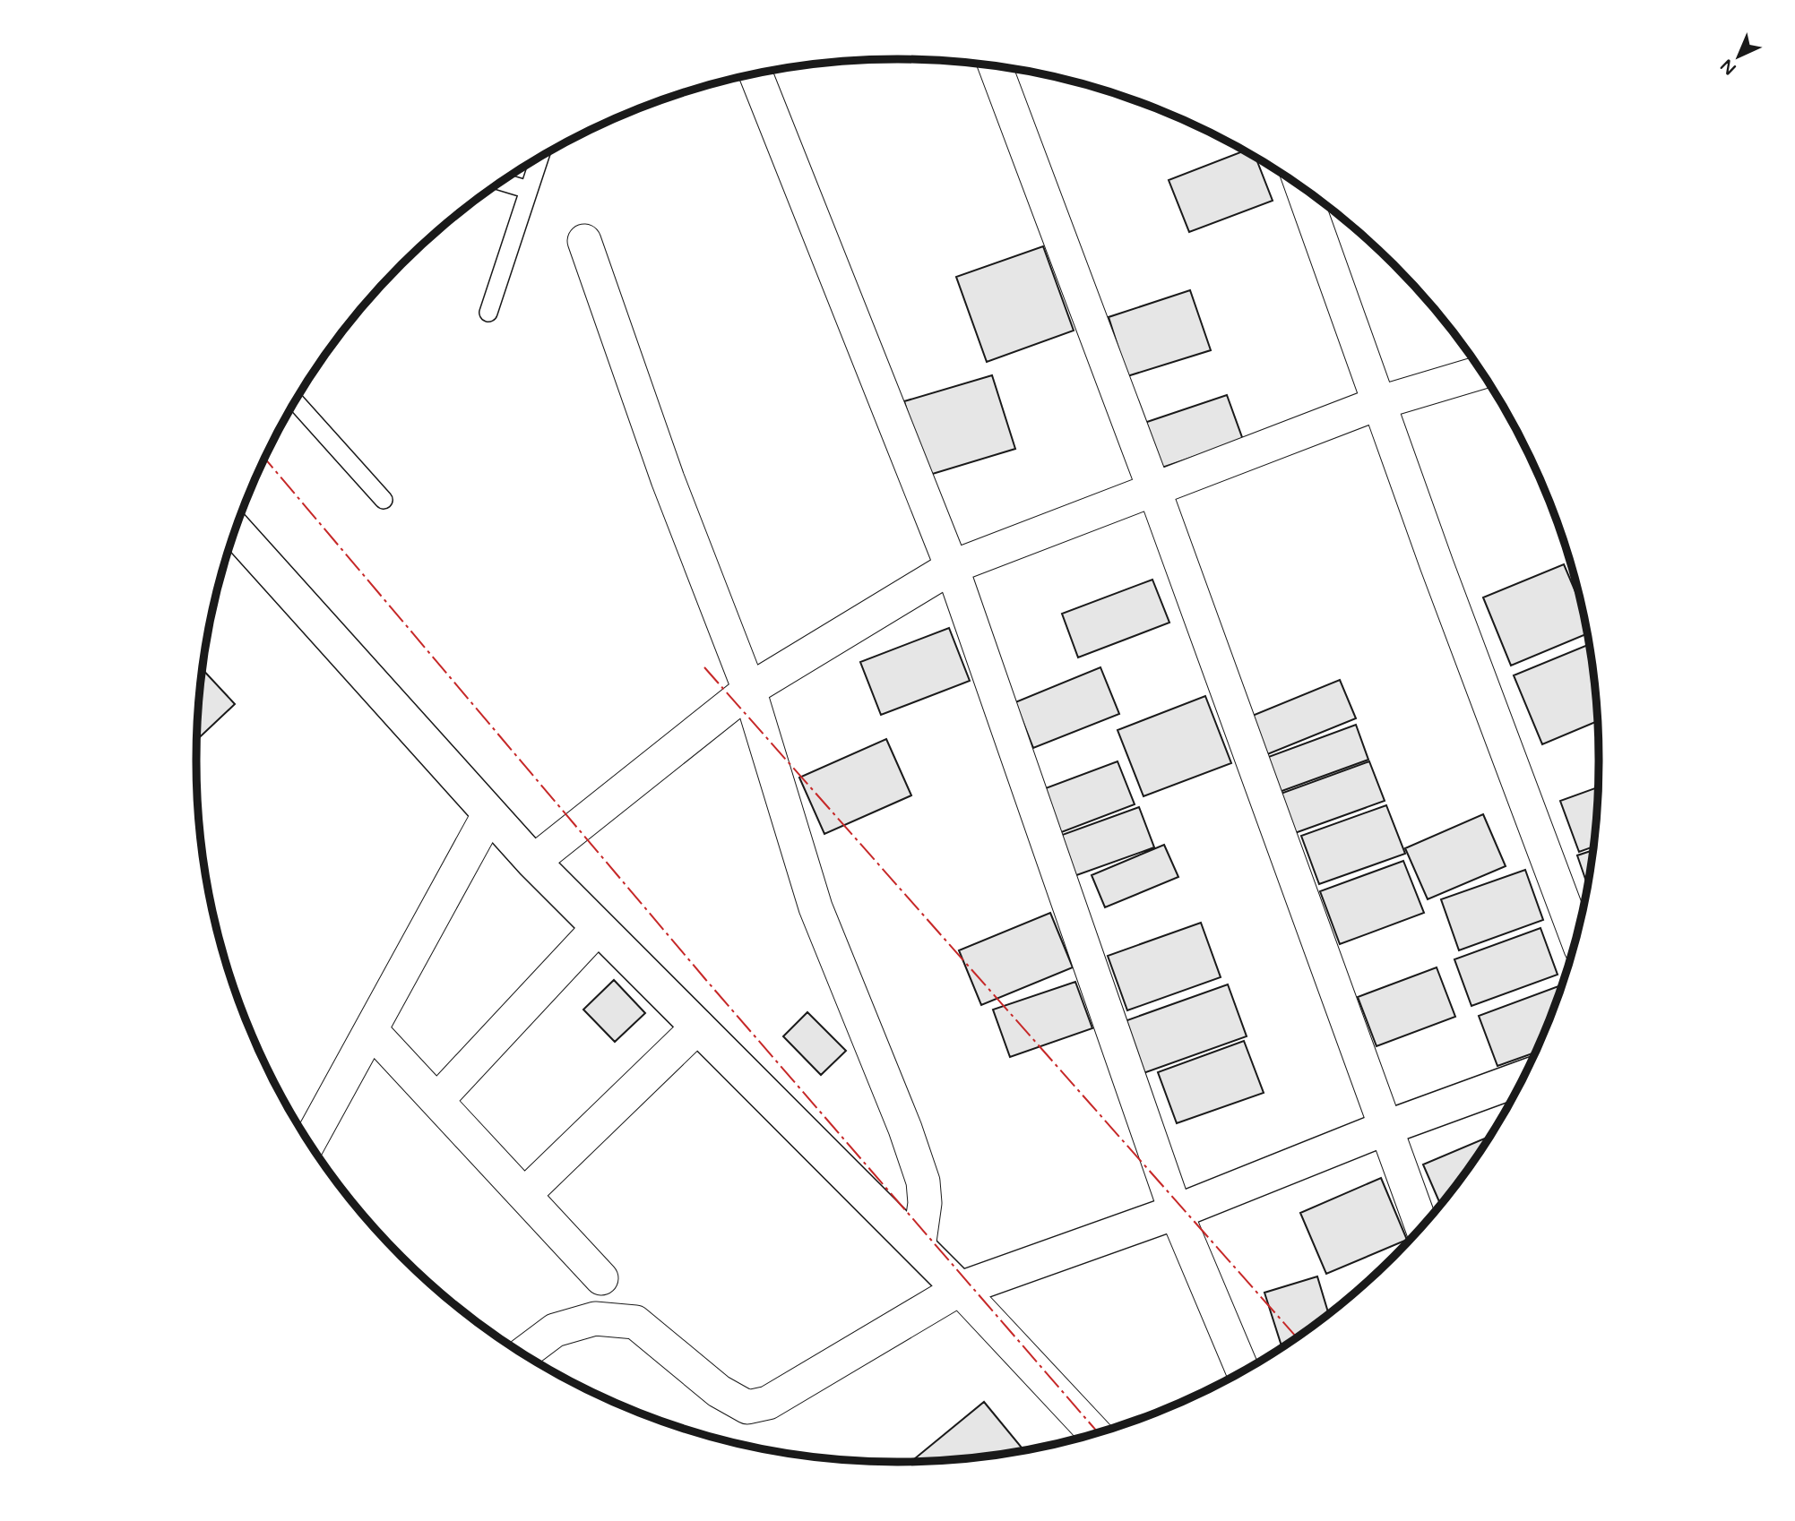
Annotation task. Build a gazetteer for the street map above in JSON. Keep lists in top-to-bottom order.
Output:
{
  "north": "bottom left"
}
